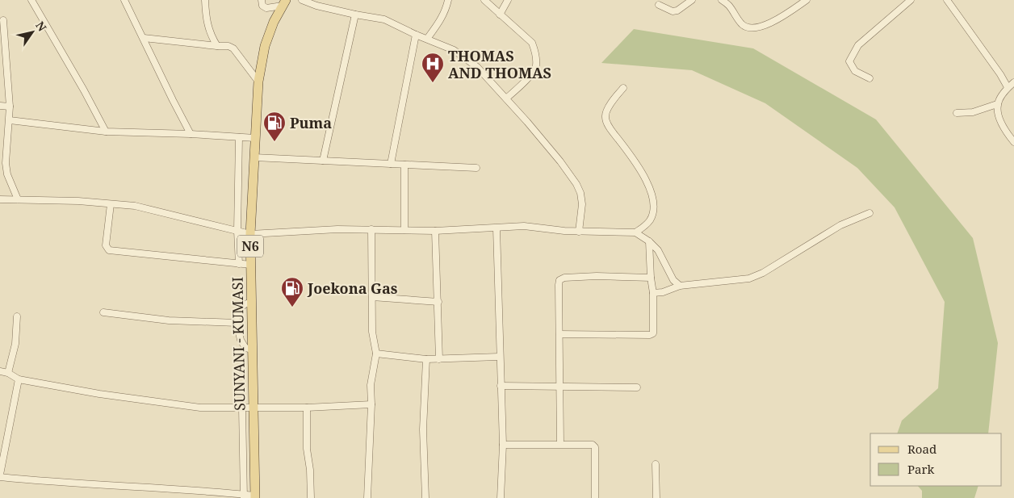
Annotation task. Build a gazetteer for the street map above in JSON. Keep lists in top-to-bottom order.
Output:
{
  "streets": {
    "main road": ["N6", "SUNYANI - KUMASI"]
  },
  "places": {
    "hospital": ["THOMAS AND THOMAS"],
    "fuel station": ["Puma", "Joekona Gas"]
  },
  "legend": ["Road", "Park"],
  "north": "top right"
}
